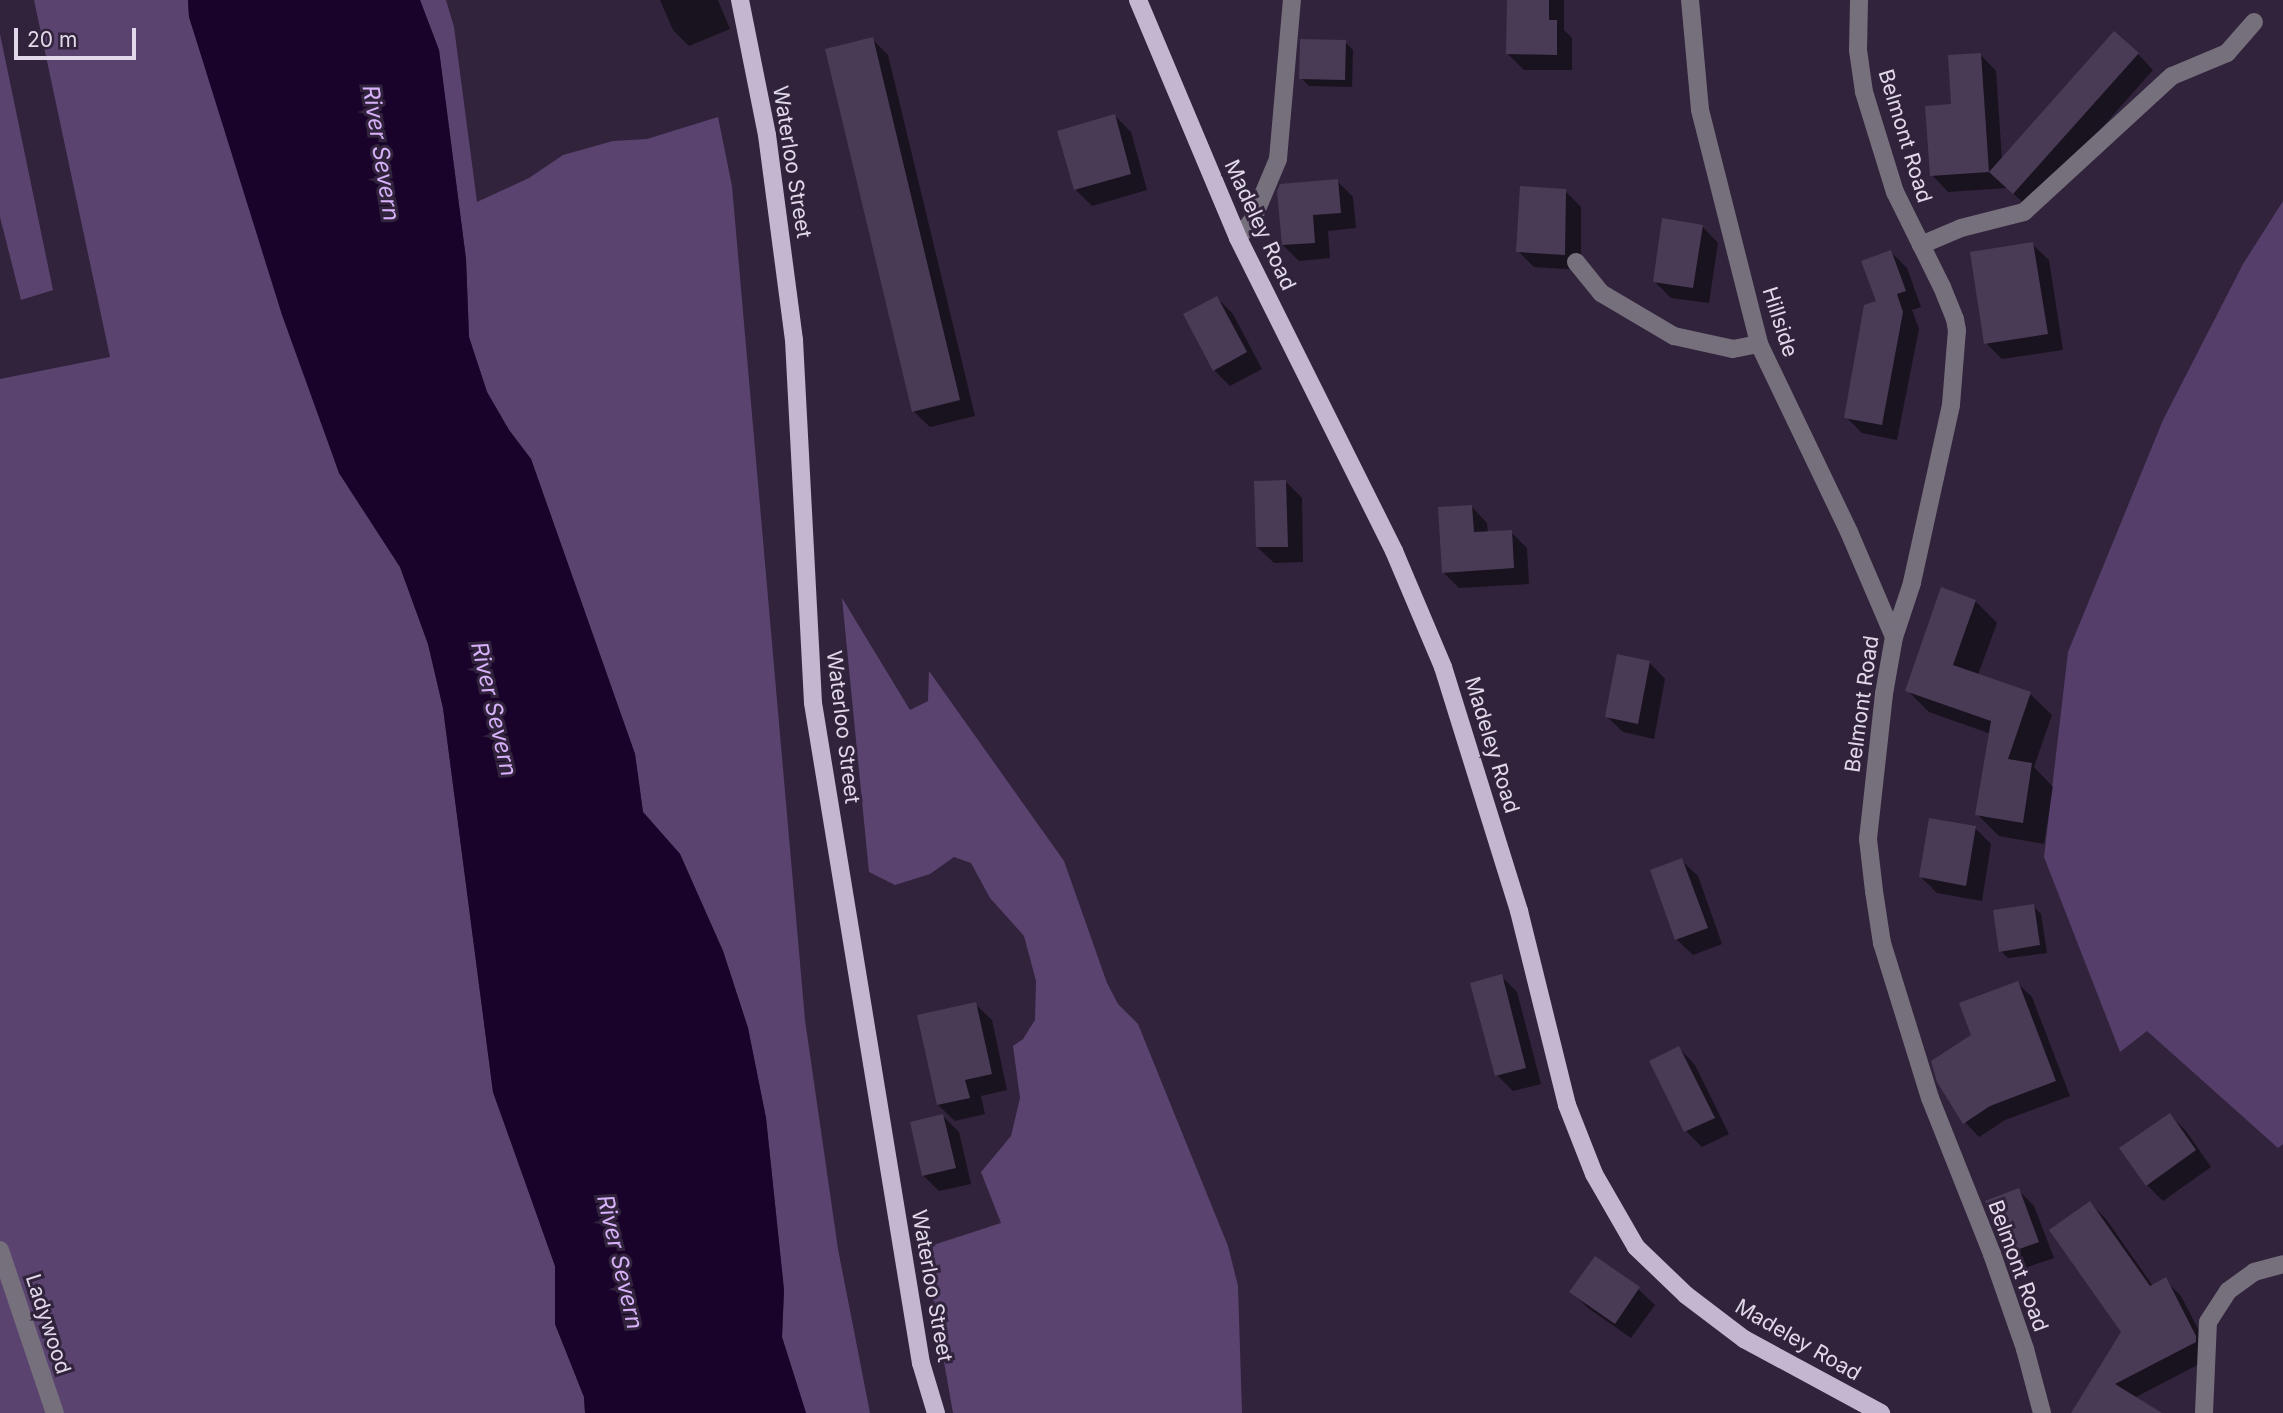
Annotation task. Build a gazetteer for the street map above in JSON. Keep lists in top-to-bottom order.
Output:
{
  "streets": {
    "main road": ["Waterloo Street", "Madeley Road"],
    "street": ["Belmont Road", "Hillside", "Ladywood"]
  },
  "crossings": [
    ["Belmont Road", "Hillside"]
  ],
  "water": ["River Severn"],
  "scale_bar": "20 m"
}
